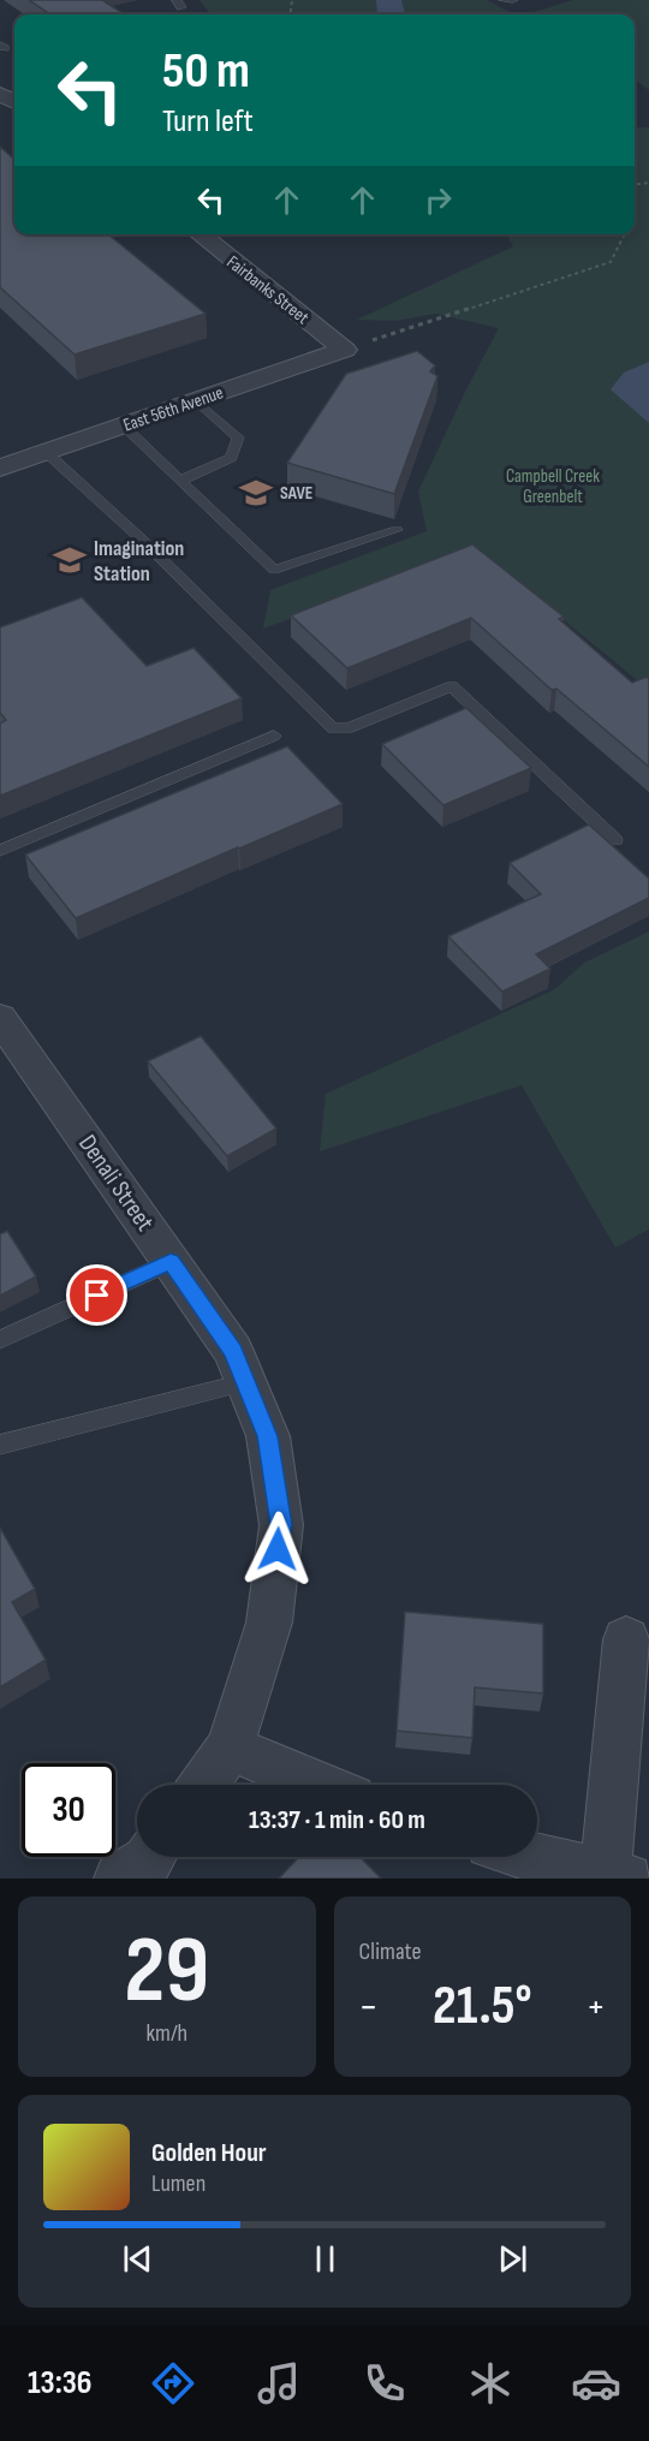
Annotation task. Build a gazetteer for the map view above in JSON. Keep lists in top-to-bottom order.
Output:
{
  "streets": {
    "street": ["Fairbanks Street", "East 56th Avenue", "Denali Street"]
  },
  "crossings": [
    ["Fairbanks Street", "East 56th Avenue"]
  ],
  "parks": ["Campbell Creek Greenbelt"],
  "places": {
    "school or university": ["SAVE", "Imagination Station"]
  },
  "page": {
    "turn": ["50 m", "Turn left"],
    "limit": "30",
    "trip": "13:37 · 1 min · 60 m",
    "tile": [
      ["29", "km/h"],
      "Climate"
    ],
    "heat": ["−", "21.5°", "+"],
    "song": ["Golden Hour", "Lumen"],
    "tabs": "13:36"
  }
}
